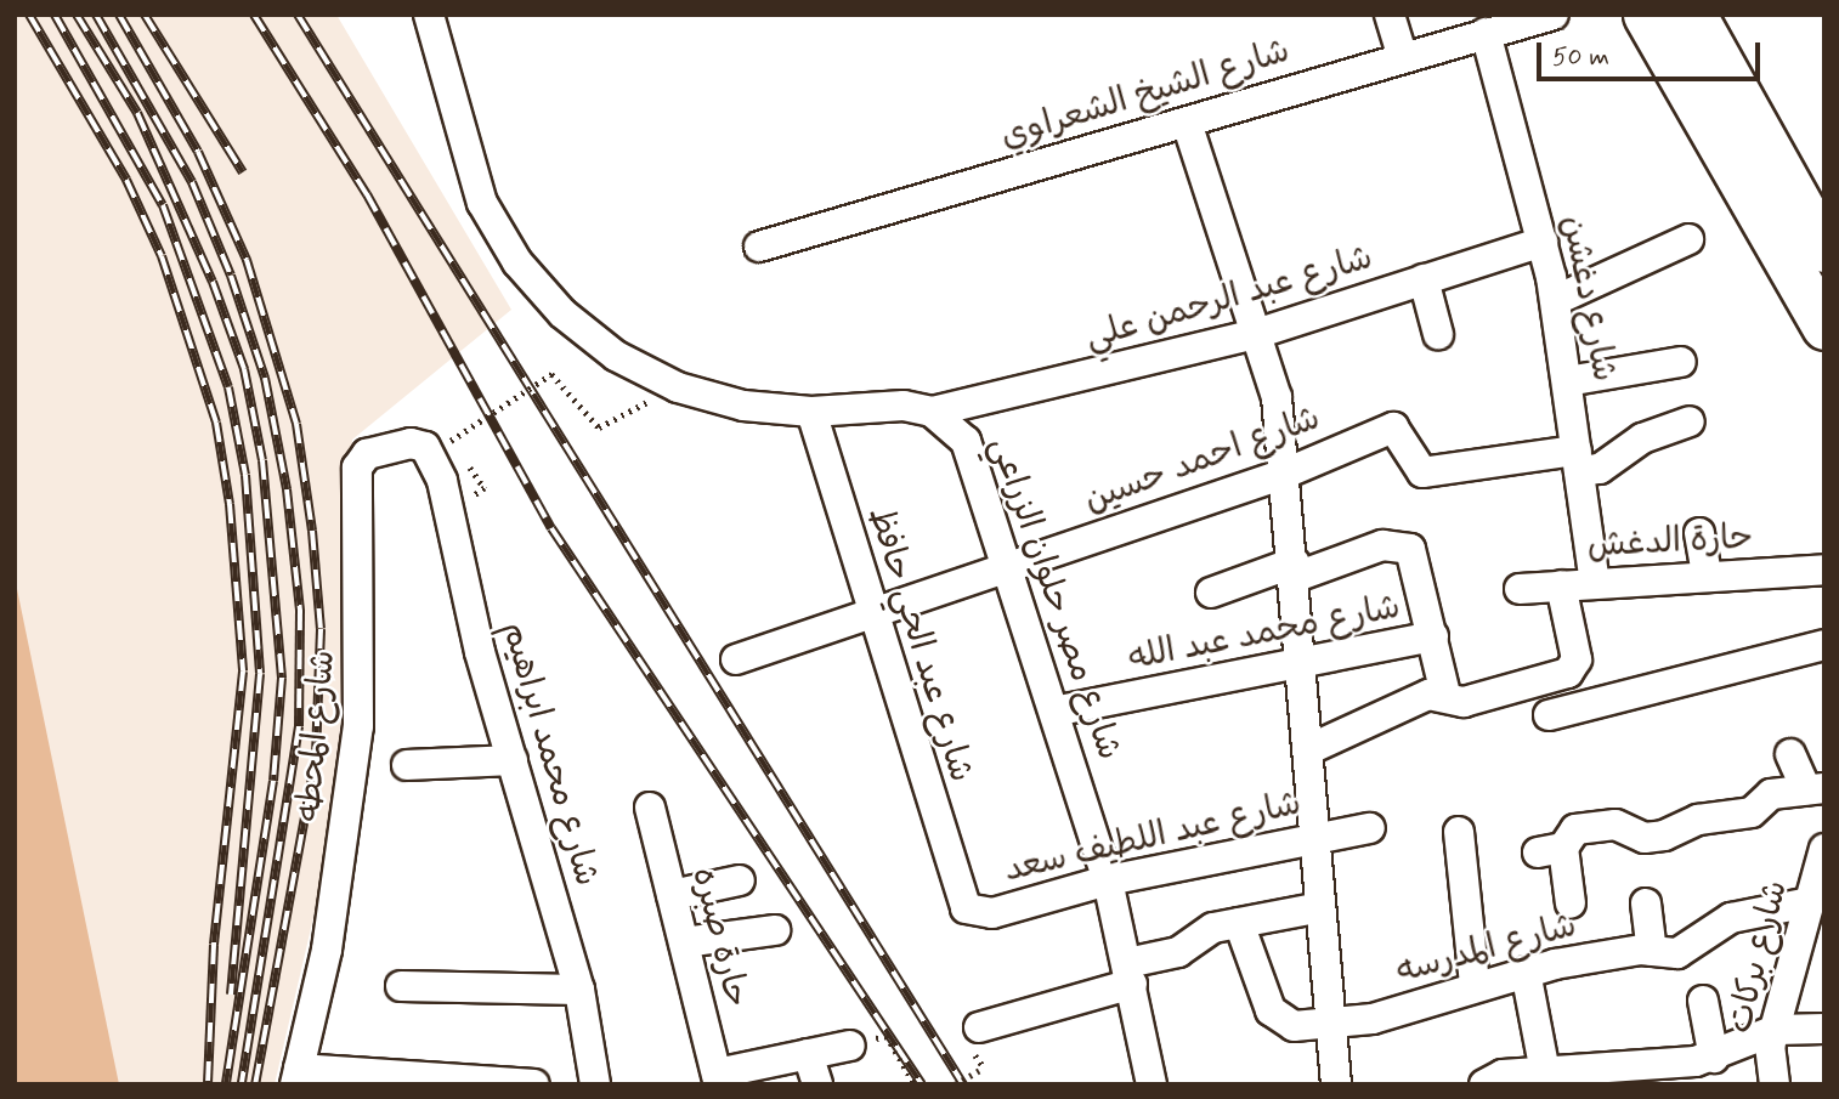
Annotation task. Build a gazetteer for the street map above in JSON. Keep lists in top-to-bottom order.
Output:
{
  "streets": {
    "street": [
      "شارع الشيخ الشعراوي",
      "شارع عبد الرحمن علي",
      "شارع دغشن",
      "شارع احمد حسين",
      "حارة الدغش",
      "شارع مصر حلوان الزراعي",
      "شارع محمد عبد الله",
      "شارع عبد الحي حافظ",
      "شارع المحطه",
      "شارع محمد ابراهيم",
      "شارع عبد اللطيف سعد",
      "حارة صبره",
      "شارع المدرسه",
      "شارع بركات"
    ]
  },
  "crossings": [
    ["شارع الشيخ الشعراوي", "شارع دغشن"],
    ["شارع عبد الرحمن علي", "شارع دغشن"],
    ["شارع عبد الرحمن علي", "شارع مصر حلوان الزراعي"],
    ["شارع دغشن", "شارع احمد حسين"],
    ["شارع دغشن", "حارة الدغش"],
    ["شارع احمد حسين", "شارع مصر حلوان الزراعي"],
    ["شارع احمد حسين", "شارع عبد الحي حافظ"],
    ["شارع مصر حلوان الزراعي", "شارع محمد عبد الله"],
    ["شارع مصر حلوان الزراعي", "شارع عبد اللطيف سعد"],
    ["شارع عبد الحي حافظ", "شارع عبد اللطيف سعد"],
    ["شارع المحطه", "شارع محمد ابراهيم"],
    ["شارع المدرسه", "شارع بركات"]
  ],
  "scale_bar": "50 m"
}
